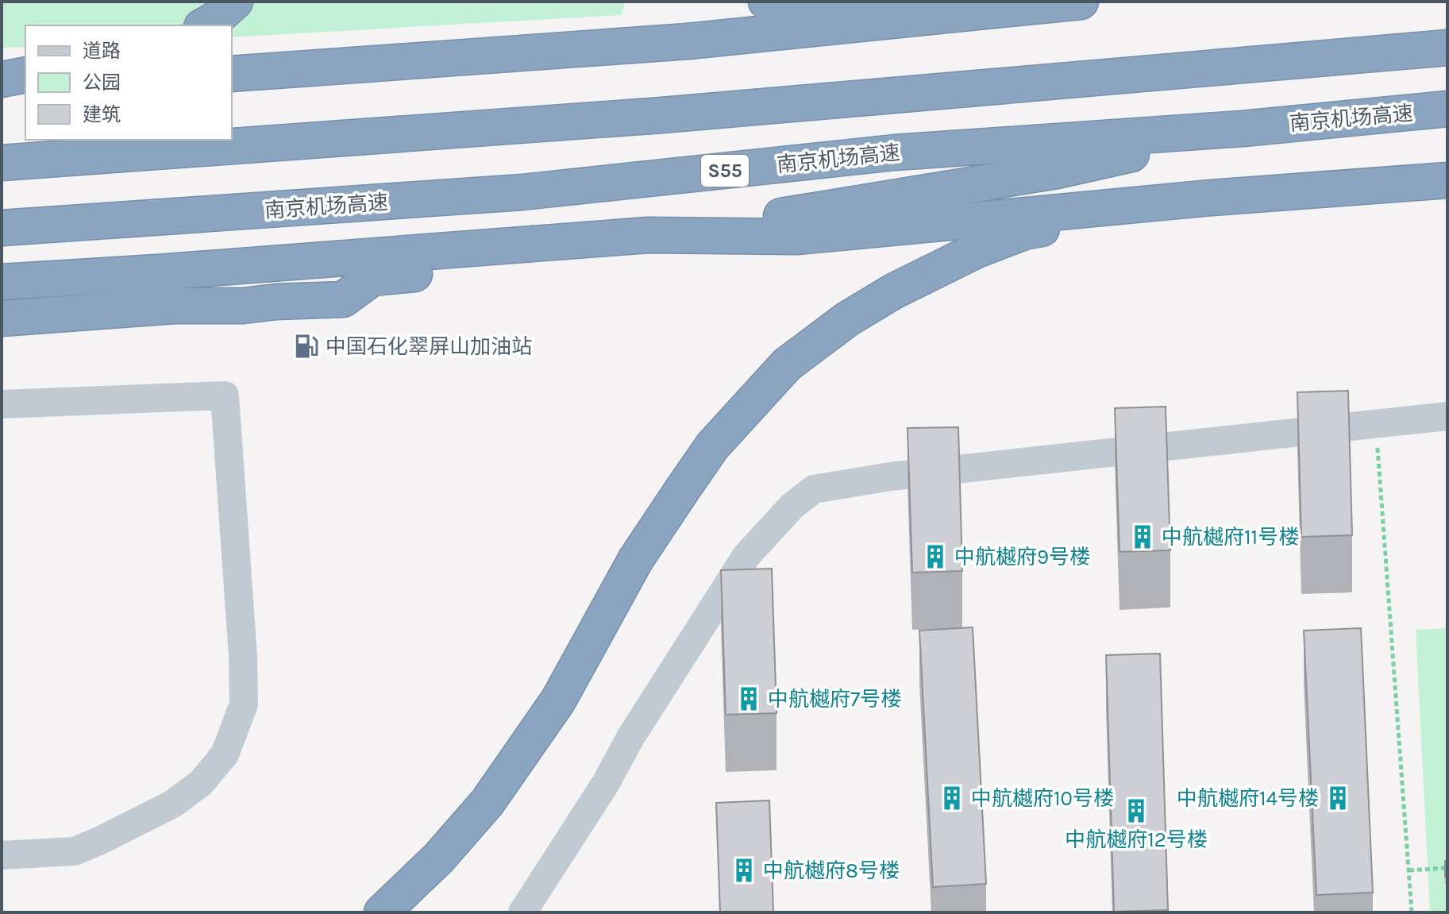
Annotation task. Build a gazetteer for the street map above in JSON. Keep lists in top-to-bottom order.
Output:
{
  "streets": {
    "highway": ["南京机场高速", "S55"]
  },
  "places": {
    "fuel station": ["中国石化翠屏山加油站"],
    "building": [
      "中航樾府11号楼",
      "中航樾府9号楼",
      "中航樾府7号楼",
      "中航樾府10号楼",
      "中航樾府14号楼",
      "中航樾府12号楼",
      "中航樾府8号楼"
    ]
  },
  "legend": ["道路", "公园", "建筑"]
}
